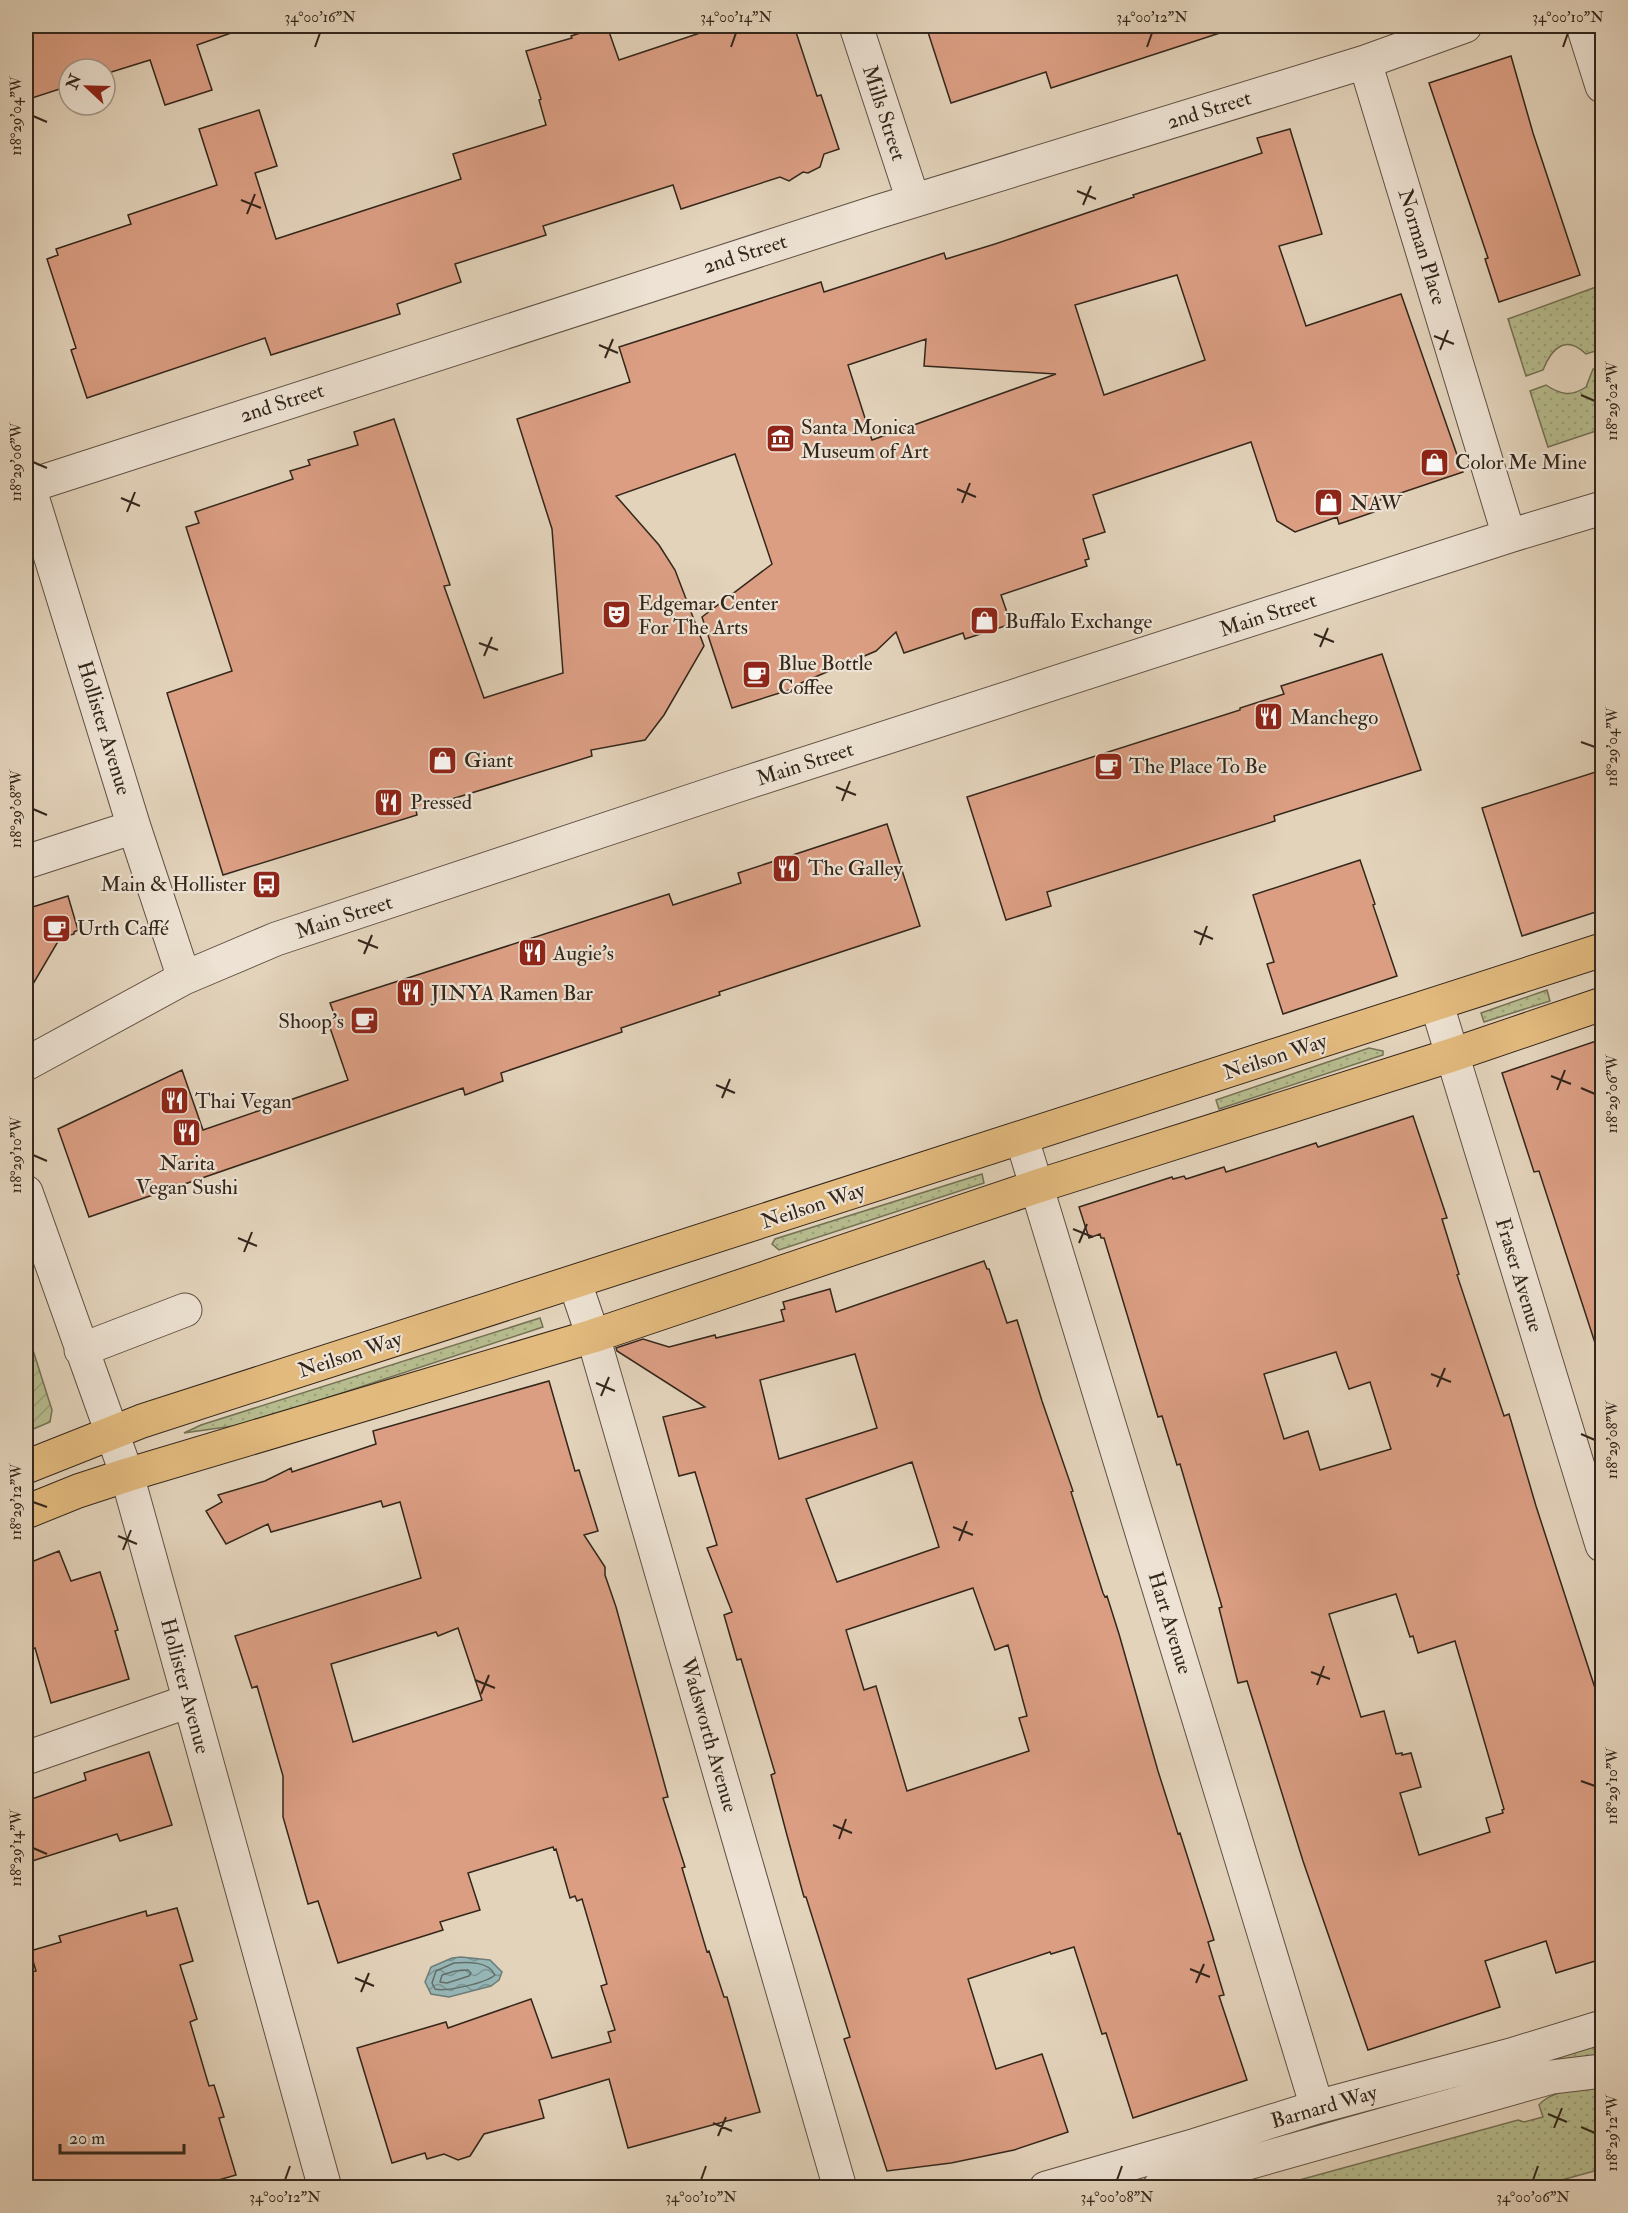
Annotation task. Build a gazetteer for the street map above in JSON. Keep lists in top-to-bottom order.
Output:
{
  "streets": {
    "main road": ["Neilson Way"],
    "street": [
      "2nd Street",
      "Mills Street",
      "Norman Place",
      "Main Street",
      "Hollister Avenue",
      "Fraser Avenue",
      "Hart Avenue",
      "Wadsworth Avenue",
      "Barnard Way"
    ]
  },
  "crossings": [
    ["2nd Street", "Mills Street"],
    ["2nd Street", "Norman Place"],
    ["2nd Street", "Hollister Avenue"],
    ["Norman Place", "Main Street"],
    ["Main Street", "Hollister Avenue"],
    ["Hollister Avenue", "Neilson Way"],
    ["Neilson Way", "Fraser Avenue"],
    ["Neilson Way", "Hart Avenue"],
    ["Neilson Way", "Wadsworth Avenue"],
    ["Hart Avenue", "Barnard Way"]
  ],
  "places": {
    "museum": ["Santa Monica Museum of Art"],
    "shop": [
      "Color Me Mine",
      "NAW",
      "Buffalo Exchange",
      "Giant"
    ],
    "theatre": ["Edgemar Center For The Arts"],
    "cafe": [
      "Blue Bottle Coffee",
      "The Place To Be",
      "Urth Caffé",
      "Shoop's"
    ],
    "restaurant": [
      "Manchego",
      "Pressed",
      "The Galley",
      "Augie's",
      "JINYA Ramen Bar",
      "Thai Vegan",
      "Narita Vegan Sushi"
    ],
    "bus stop": ["Main & Hollister"]
  },
  "scale_bar": "20 m",
  "north": "left",
  "coordinates": [
    "34°00'16\"N",
    "34°00'14\"N",
    "34°00'12\"N",
    "34°00'10\"N",
    "118°29'04\"W",
    "118°29'02\"W",
    "118°29'06\"W",
    "118°29'08\"W",
    "118°29'10\"W",
    "118°29'12\"W",
    "118°29'14\"W",
    "34°00'08\"N",
    "34°00'06\"N"
  ]
}
